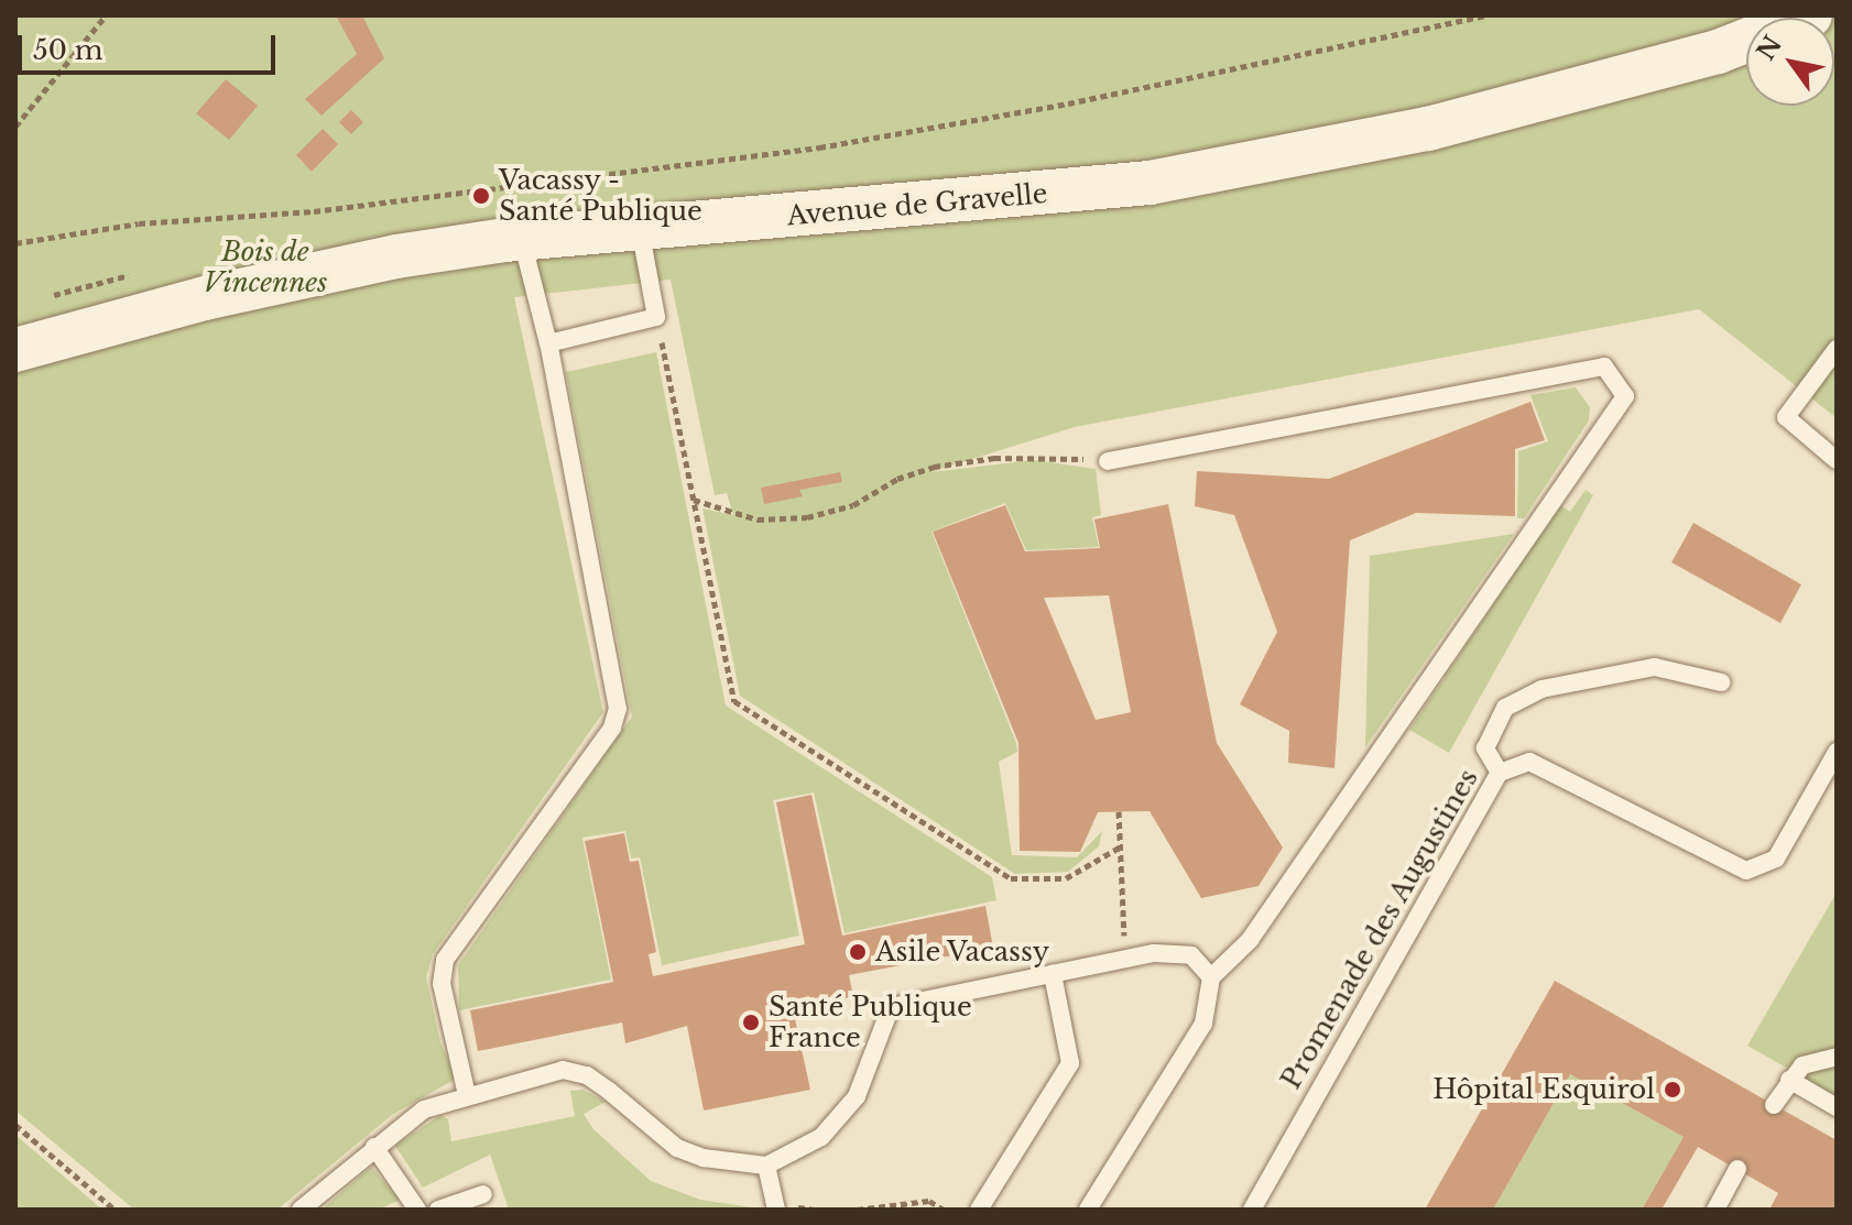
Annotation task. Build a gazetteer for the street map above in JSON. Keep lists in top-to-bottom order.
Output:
{
  "streets": {
    "street": ["Avenue de Gravelle"],
    "lane": ["Promenade des Augustines"]
  },
  "parks": ["Bois de Vincennes"],
  "places": [
    "Vacassy - Santé Publique",
    "Asile Vacassy",
    "Santé Publique France",
    "Hôpital Esquirol"
  ],
  "scale_bar": "50 m",
  "north": "top left"
}
